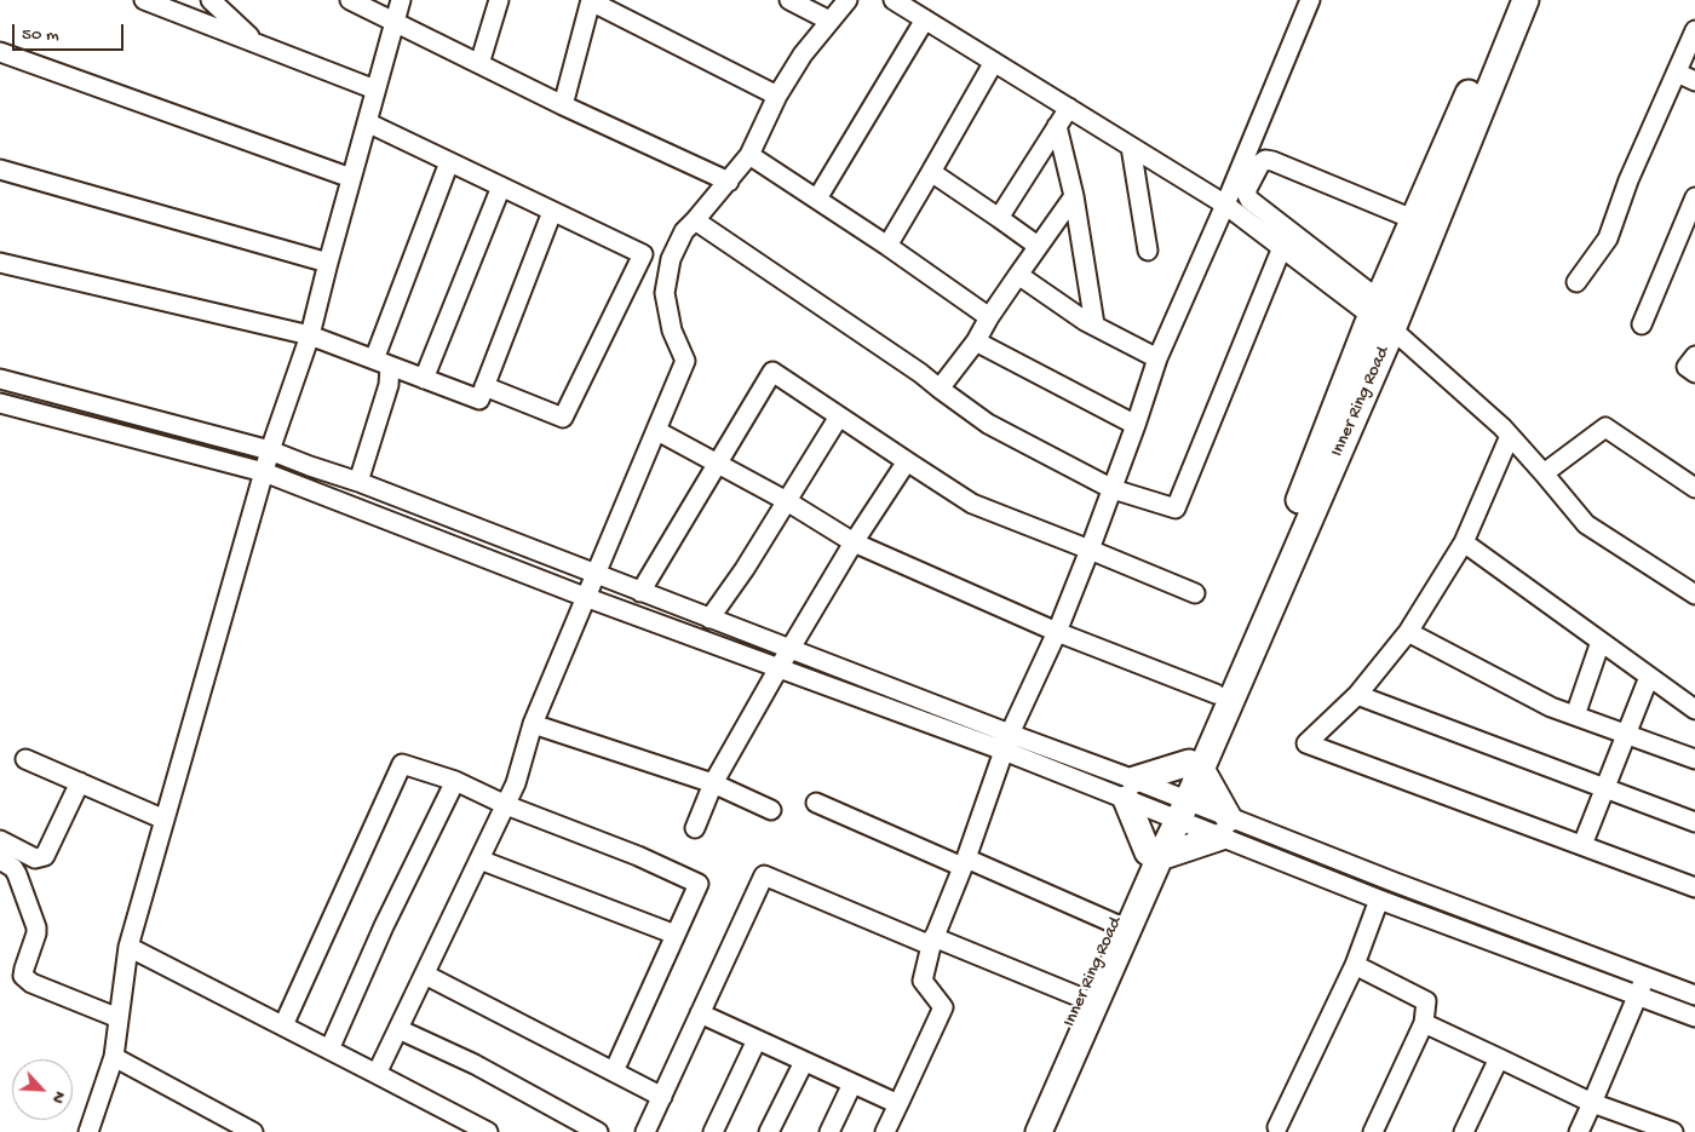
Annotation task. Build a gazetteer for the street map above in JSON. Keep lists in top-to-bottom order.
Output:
{
  "streets": {
    "highway": ["Inner Ring Road"]
  },
  "scale_bar": "50 m",
  "north": "bottom right"
}
